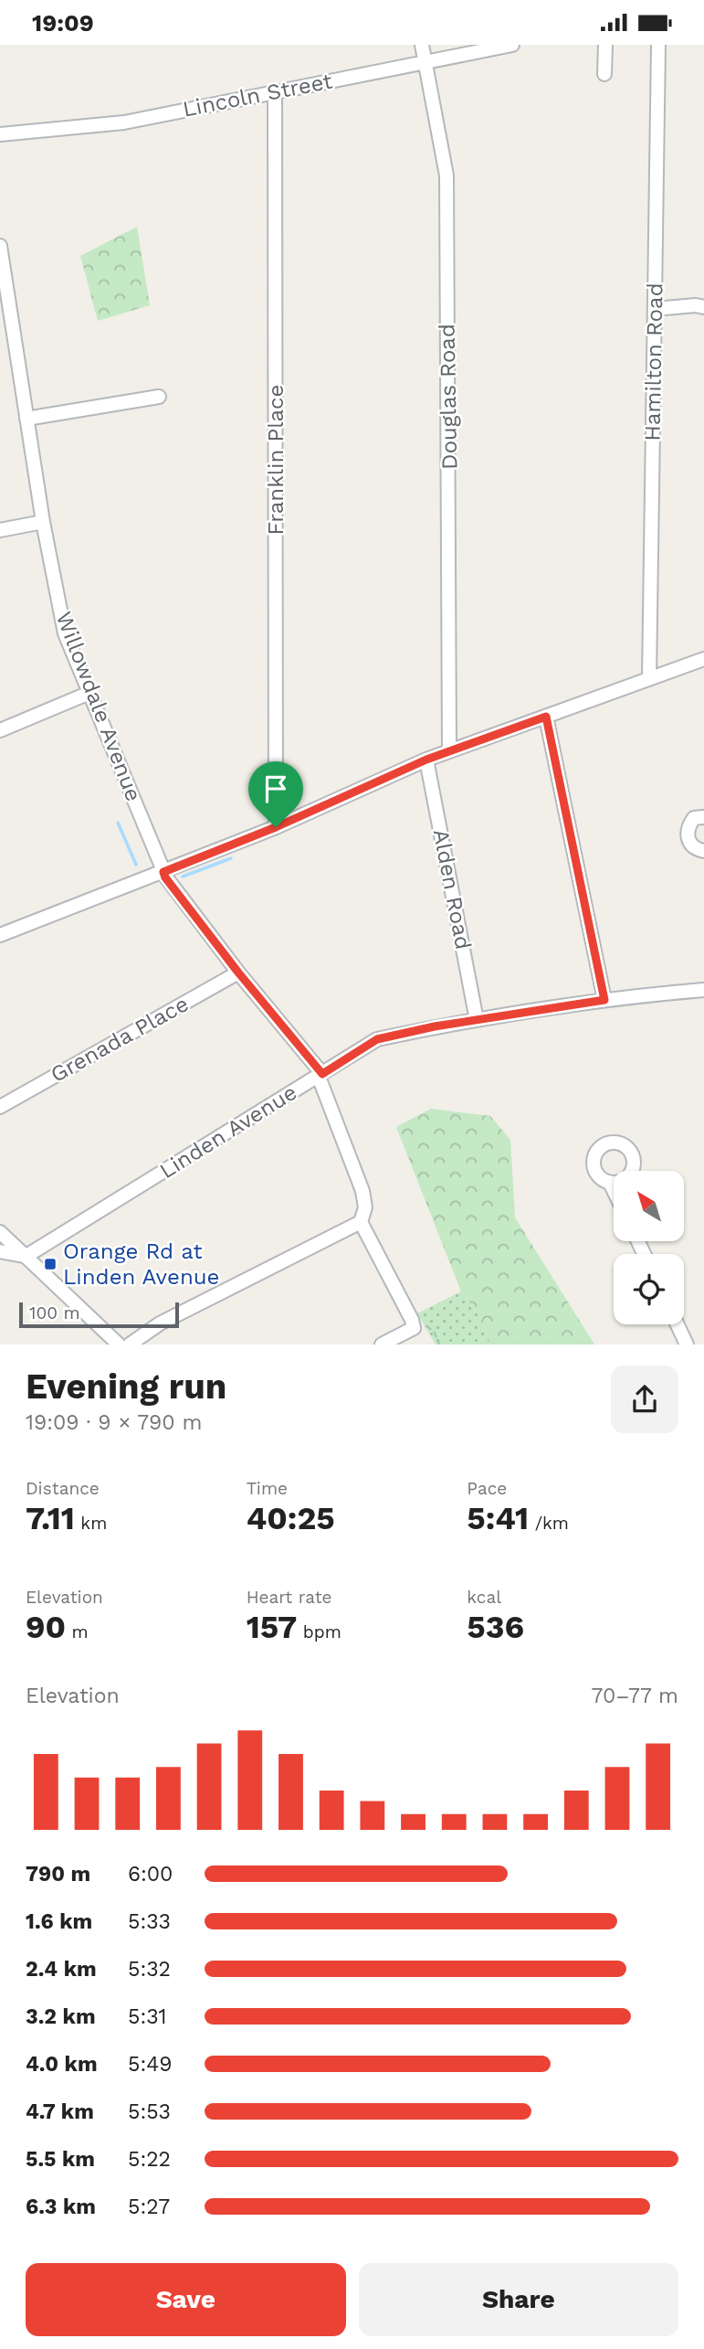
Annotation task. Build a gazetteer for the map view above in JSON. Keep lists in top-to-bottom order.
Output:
{
  "streets": {
    "street": [
      "Lincoln Street",
      "Hamilton Road",
      "Douglas Road",
      "Franklin Place",
      "Willowdale Avenue",
      "Alden Road",
      "Grenada Place",
      "Linden Avenue"
    ]
  },
  "crossings": [
    ["Lincoln Street", "Douglas Road"],
    ["Lincoln Street", "Franklin Place"],
    ["Willowdale Avenue", "Grenada Place"],
    ["Willowdale Avenue", "Linden Avenue"],
    ["Alden Road", "Linden Avenue"]
  ],
  "places": {
    "transit": ["Orange Rd at Linden Avenue"]
  },
  "scale_bar": "100 m",
  "north": "top left",
  "page": {
    "status": "19:09",
    "scale": "100 m",
    "heading": ["Evening run", "19:09 · 9 × 790 m"],
    "stats": [
      ["Distance", "7.11 km"],
      ["Time", "40:25"],
      ["Pace", "5:41 /km"],
      ["Elevation", "90 m"],
      ["Heart rate", "157 bpm"],
      ["kcal", "536"]
    ],
    "chart": ["Elevation", "70–77 m"],
    "list": [
      {
        "name": "790 m",
        "note": "6:00"
      },
      {
        "name": "1.6 km",
        "note": "5:33"
      },
      {
        "name": "2.4 km",
        "note": "5:32"
      },
      {
        "name": "3.2 km",
        "note": "5:31"
      },
      {
        "name": "4.0 km",
        "note": "5:49"
      },
      {
        "name": "4.7 km",
        "note": "5:53"
      },
      {
        "name": "5.5 km",
        "note": "5:22"
      },
      {
        "name": "6.3 km",
        "note": "5:27"
      }
    ],
    "buttons": ["Save", "Share"]
  }
}
